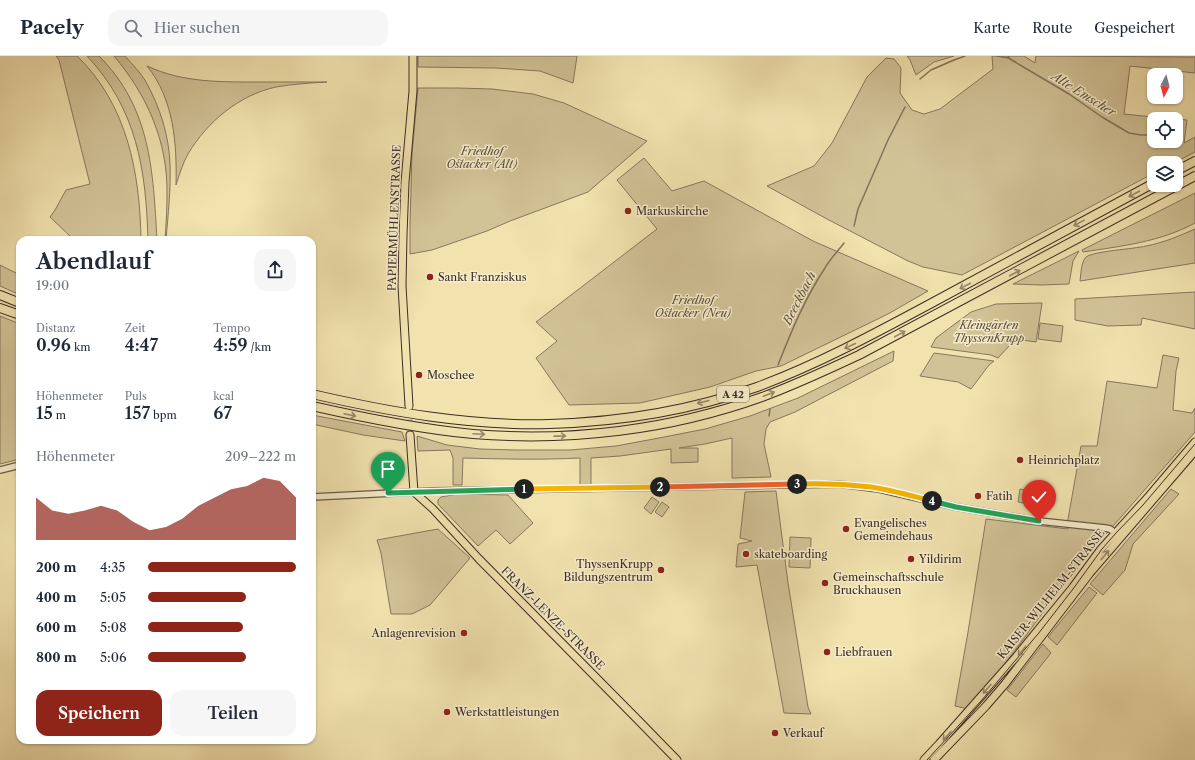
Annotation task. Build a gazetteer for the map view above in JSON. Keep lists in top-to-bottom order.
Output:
{
  "streets": {
    "highway": ["A 42"],
    "main road": ["PAPIERMÜHLENSTRASSE", "KAISER-WILHELM-STRASSE", "FRANZ-LENZE-STRASSE"]
  },
  "water": ["Alte Emscher", "Beeckbach"],
  "parks": ["Friedhof Ostacker (Alt)", "Friedhof Ostacker (Neu)", "Kleingärten ThyssenKrupp"],
  "places": [
    "Markuskirche",
    "Sankt Franziskus",
    "Moschee",
    "Heinrichplatz",
    "Fatih",
    "Evangelisches Gemeindehaus",
    "skateboarding",
    "Yildirim",
    "ThyssenKrupp Bildungszentrum",
    "Gemeinschaftsschule Bruckhausen",
    "Anlagenrevision",
    "Liebfrauen",
    "Werkstattleistungen",
    "Verkauf"
  ],
  "north": "bottom",
  "page": {
    "header": "Pacely",
    "search": "Hier suchen",
    "nav": ["Karte", "Route", "Gespeichert"],
    "heading": ["Abendlauf", "19:00"],
    "stats": [
      ["Distanz", "0.96 km"],
      ["Zeit", "4:47"],
      ["Tempo", "4:59 /km"],
      ["Höhenmeter", "15 m"],
      ["Puls", "157 bpm"],
      ["kcal", "67"]
    ],
    "chart": ["Höhenmeter", "209–222 m"],
    "pins": [
      "3",
      "2",
      "1",
      "4"
    ],
    "list": [
      {
        "name": "200 m",
        "note": "4:35"
      },
      {
        "name": "400 m",
        "note": "5:05"
      },
      {
        "name": "600 m",
        "note": "5:08"
      },
      {
        "name": "800 m",
        "note": "5:06"
      }
    ],
    "buttons": ["Speichern", "Teilen"]
  }
}
